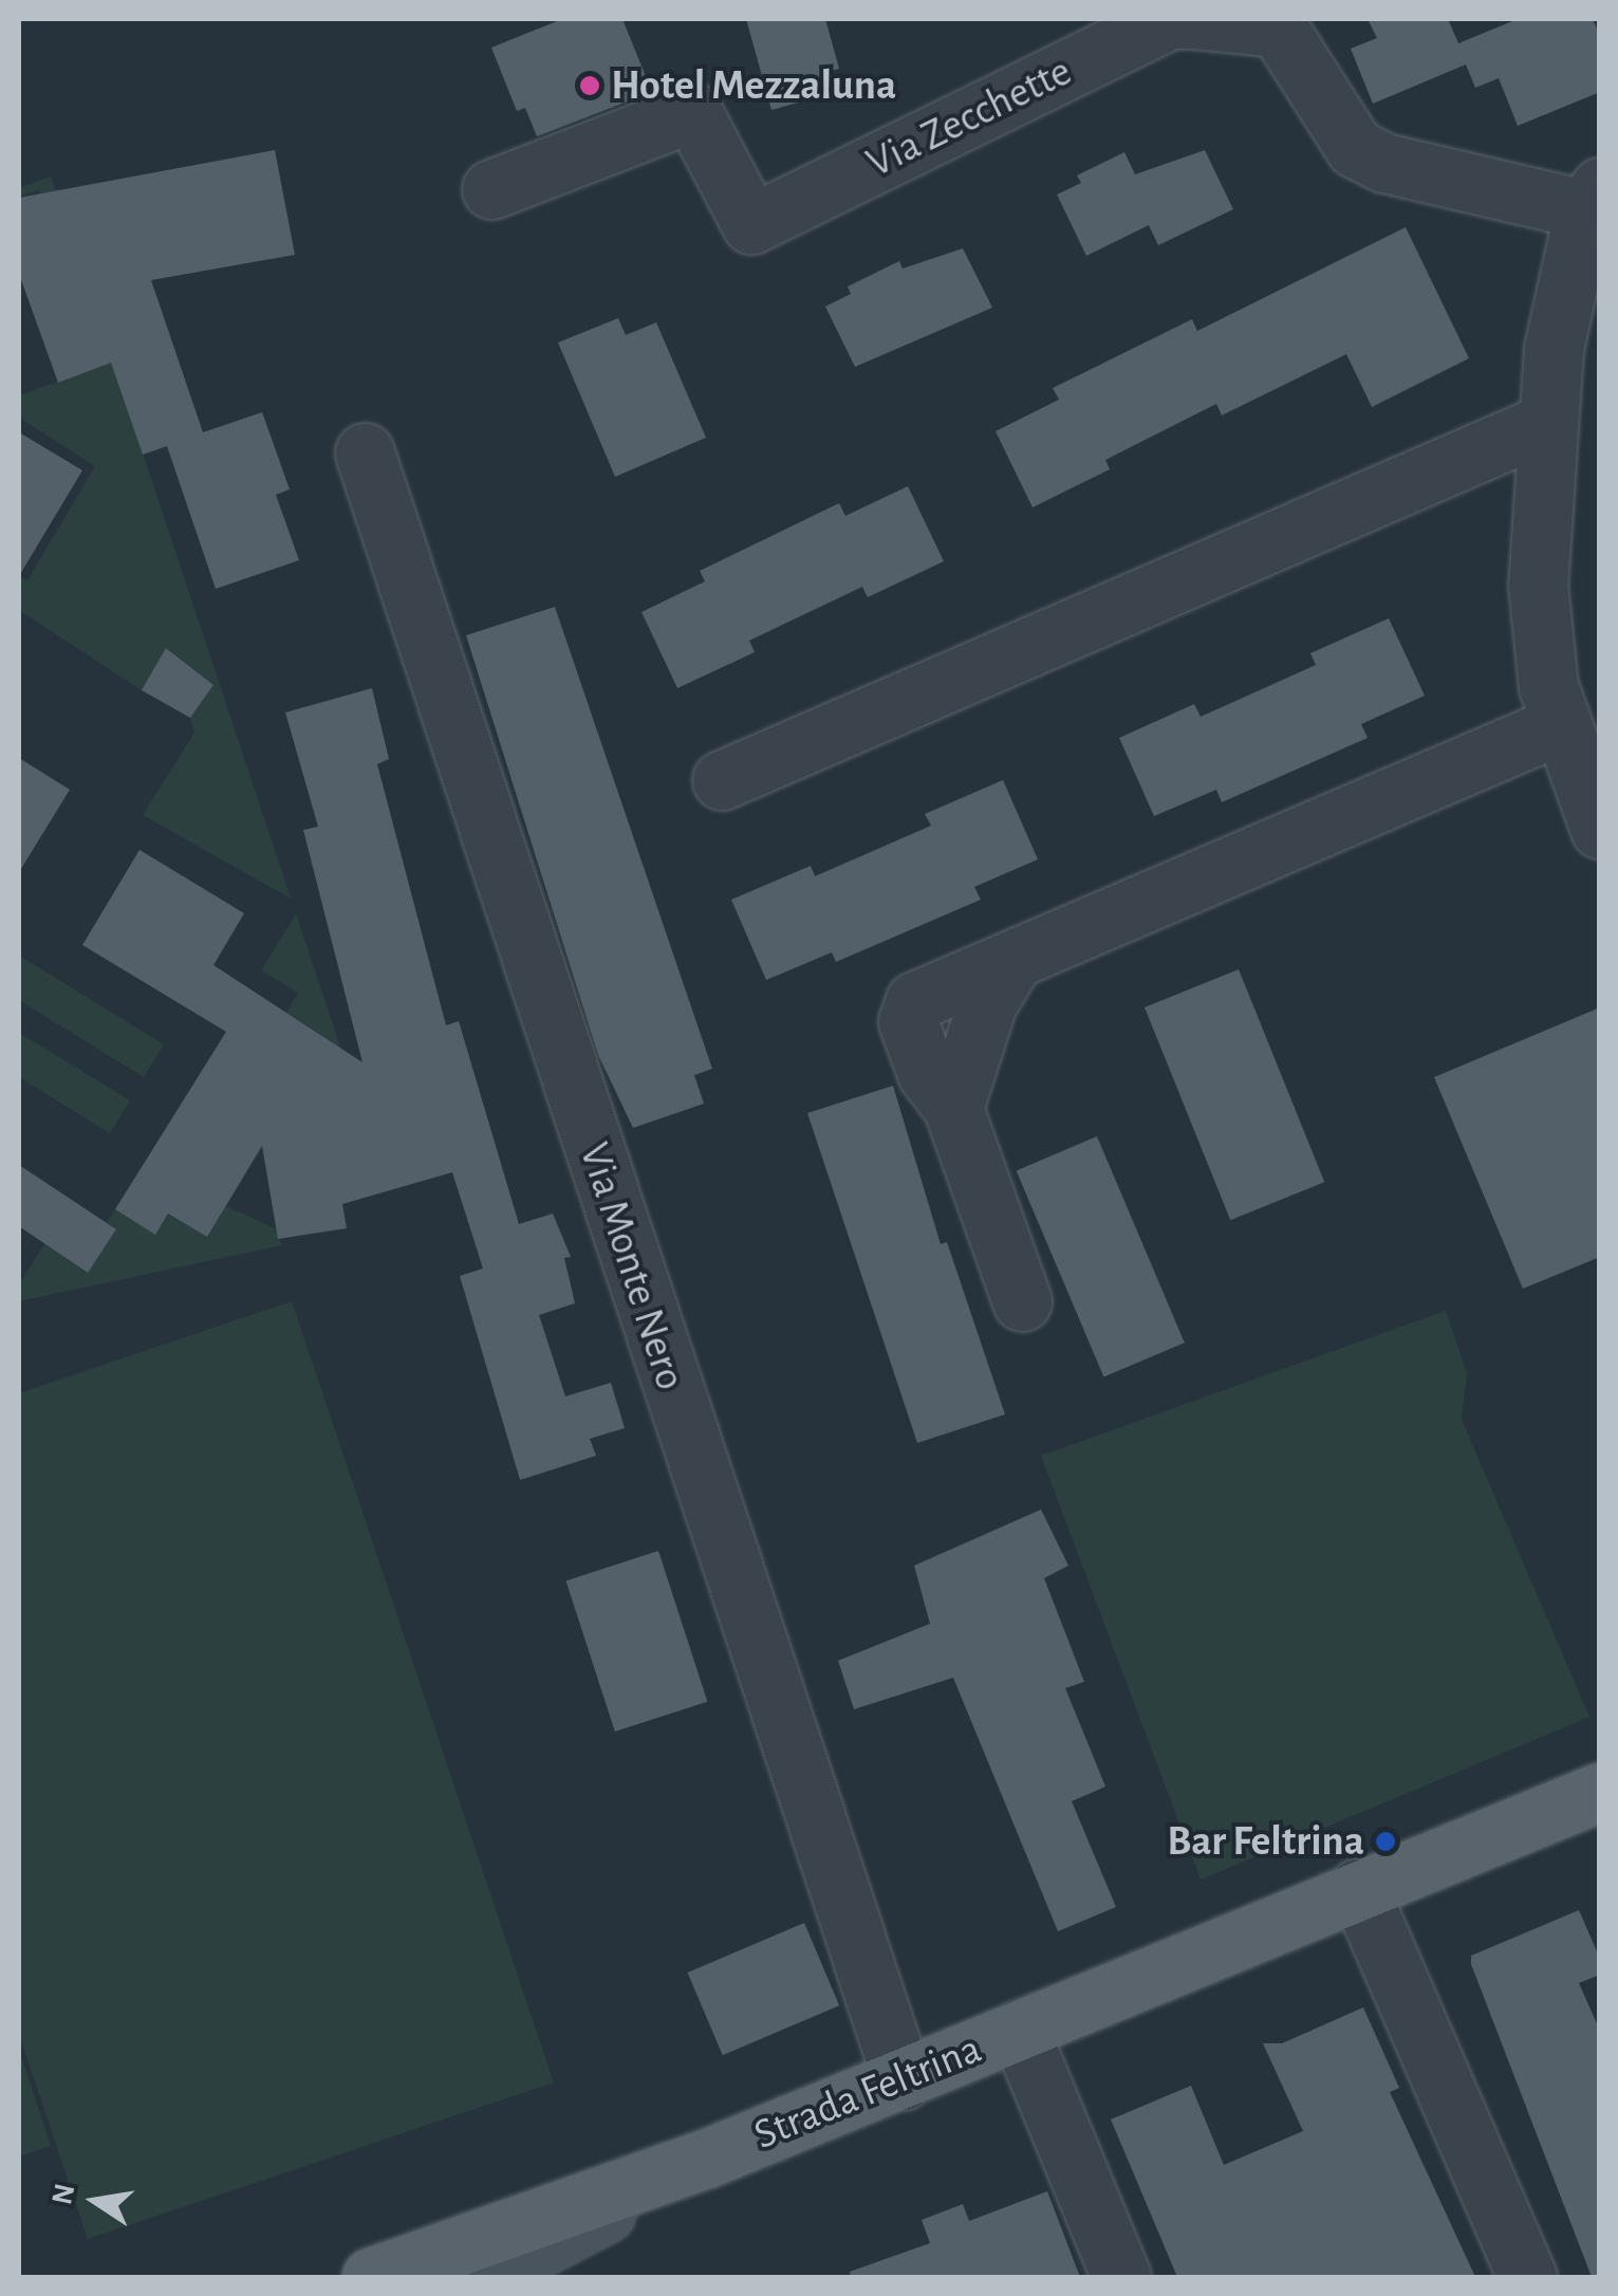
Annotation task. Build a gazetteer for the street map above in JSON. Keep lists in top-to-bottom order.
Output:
{
  "streets": {
    "main road": ["Strada Feltrina"],
    "street": ["Via Zecchette", "Via Monte Nero"]
  },
  "crossings": [
    ["Via Monte Nero", "Strada Feltrina"]
  ],
  "places": ["Hotel Mezzaluna", "Bar Feltrina"],
  "north": "left"
}
